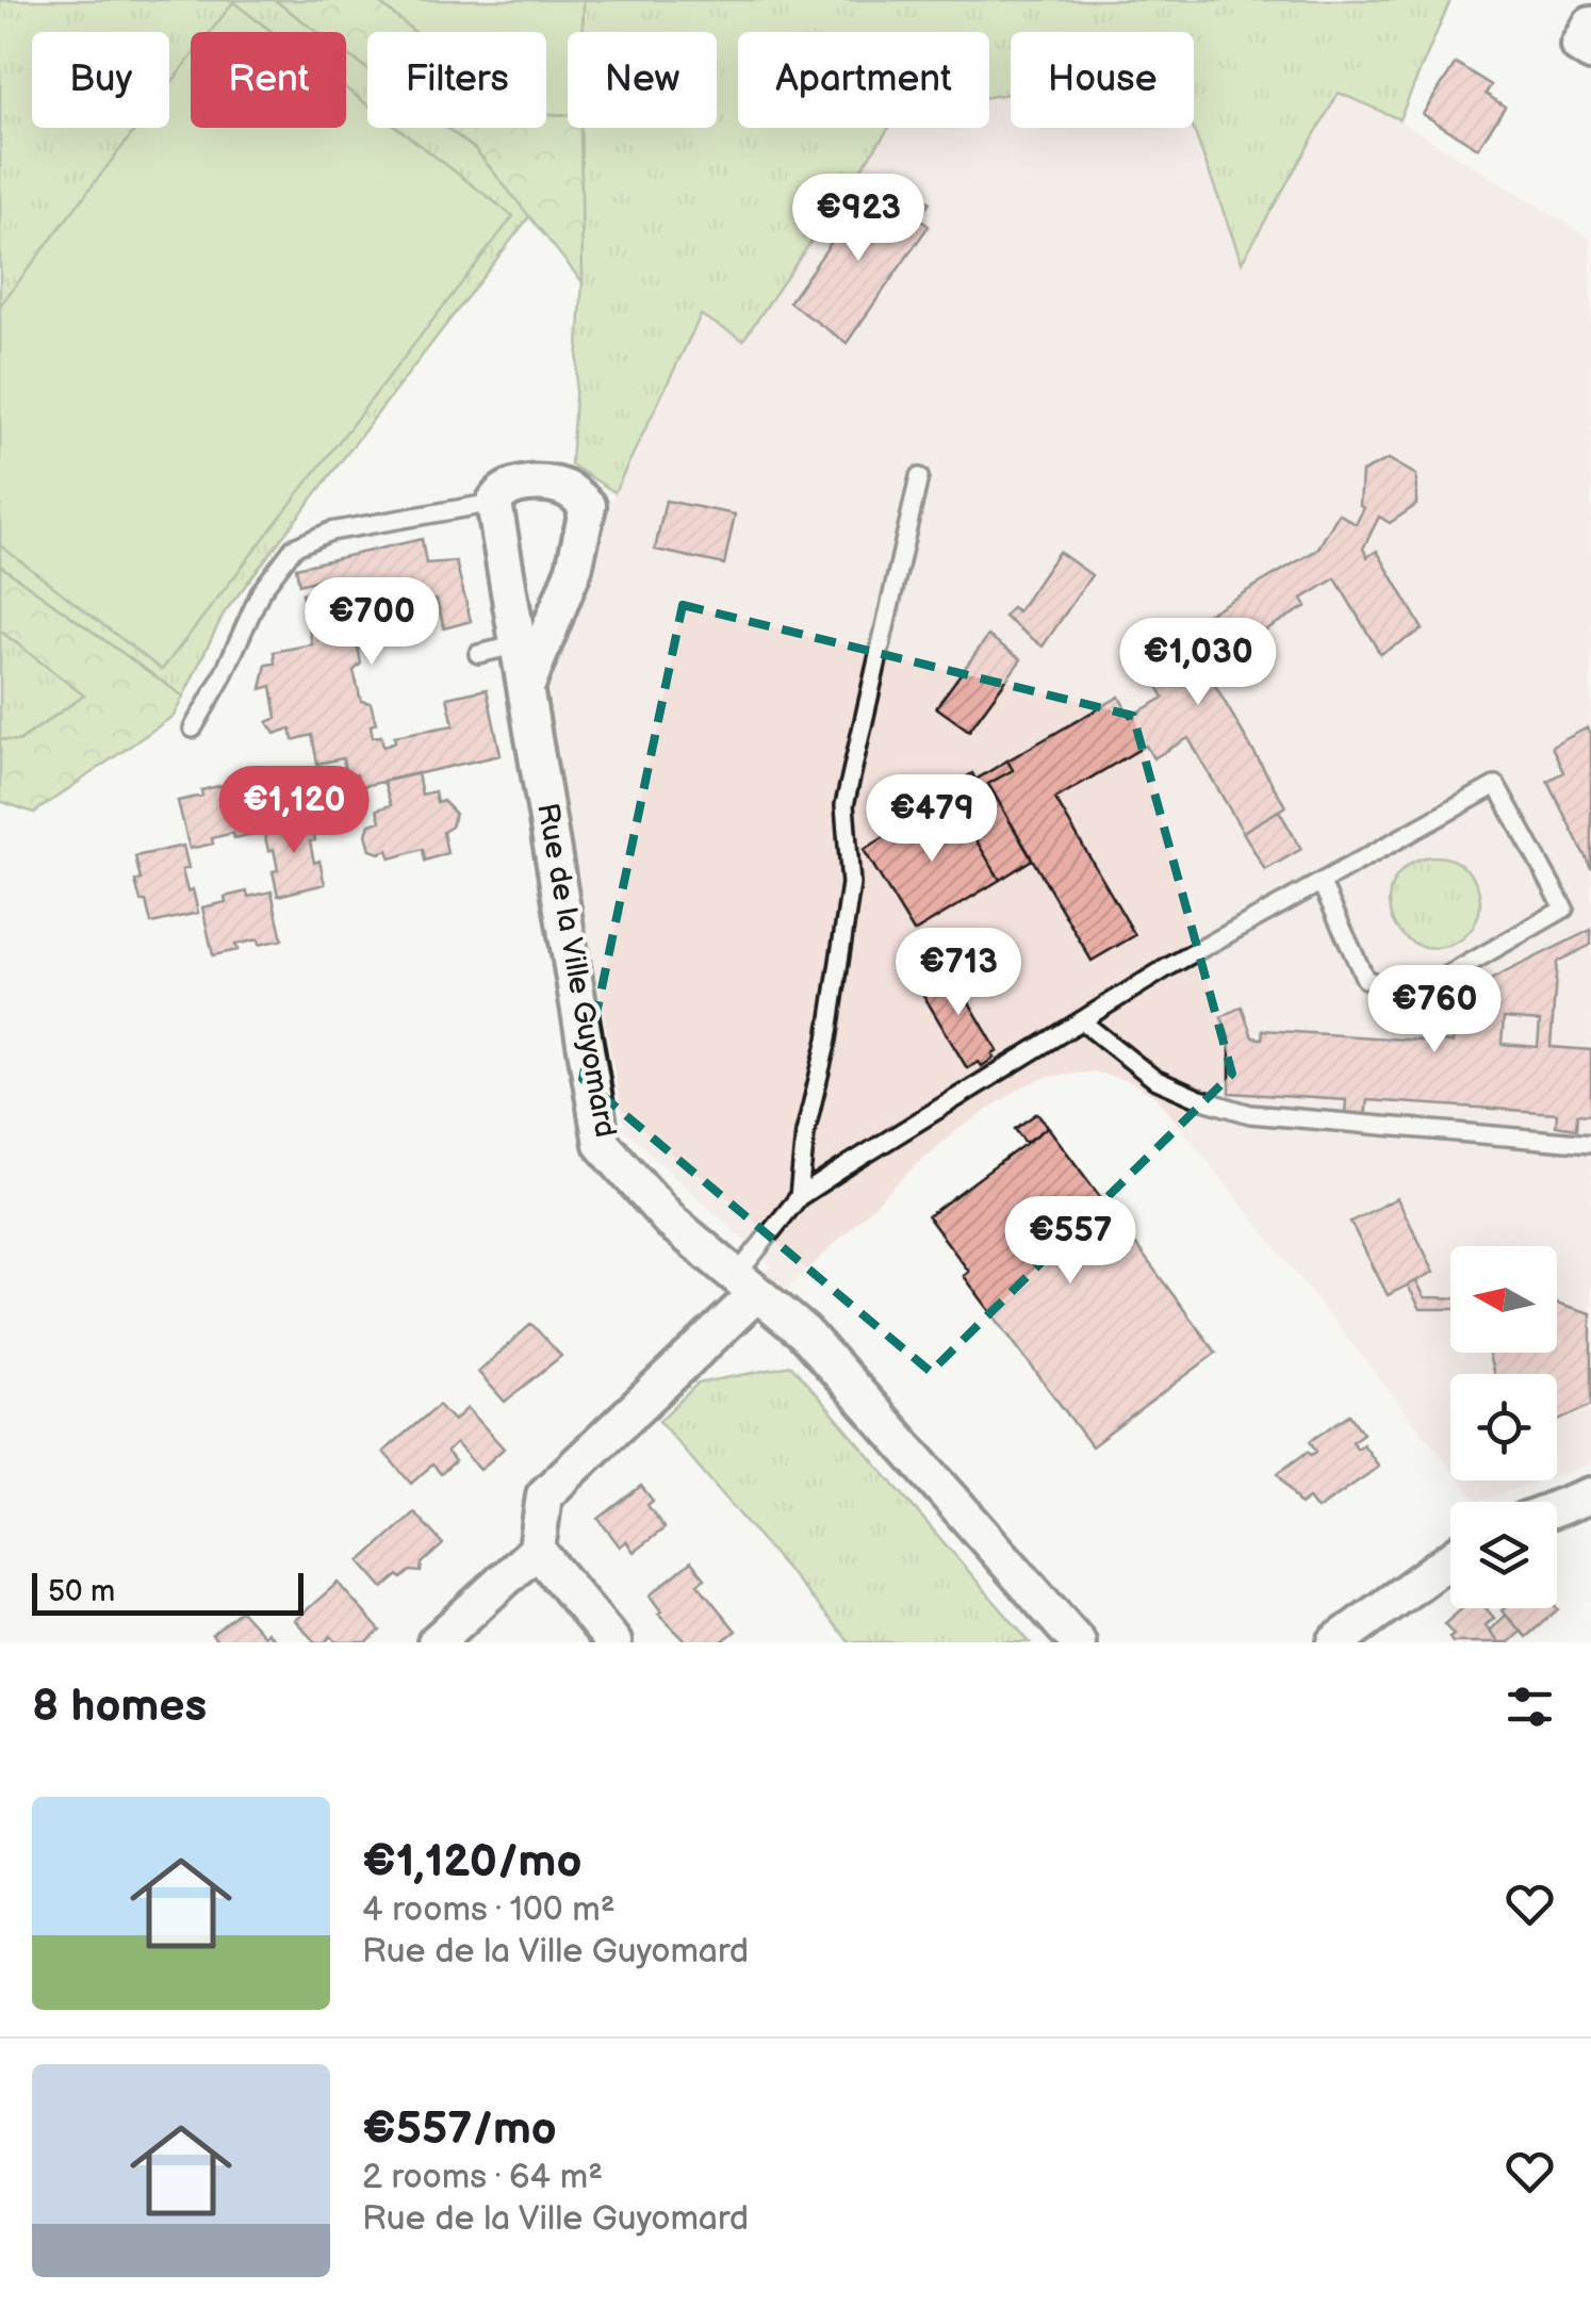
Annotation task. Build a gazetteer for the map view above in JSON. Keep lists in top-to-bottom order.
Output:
{
  "streets": {
    "street": ["Rue de la Ville Guyomard"]
  },
  "scale_bar": "50 m",
  "north": "left",
  "page": {
    "chip": [
      "Buy",
      "Rent",
      "Filters",
      "New",
      "Apartment",
      "House"
    ],
    "price": [
      "€923",
      "€700",
      "€1,030",
      "€1,120",
      "€479",
      "€713",
      "€760",
      "€557"
    ],
    "scale": "50 m",
    "heading": "8 homes",
    "list": [
      {
        "name": "€1,120/mo",
        "note": "4 rooms · 100 m² · Rue de la Ville Guyomard"
      },
      {
        "name": "€557/mo",
        "note": "2 rooms · 64 m² · Rue de la Ville Guyomard"
      }
    ]
  }
}
